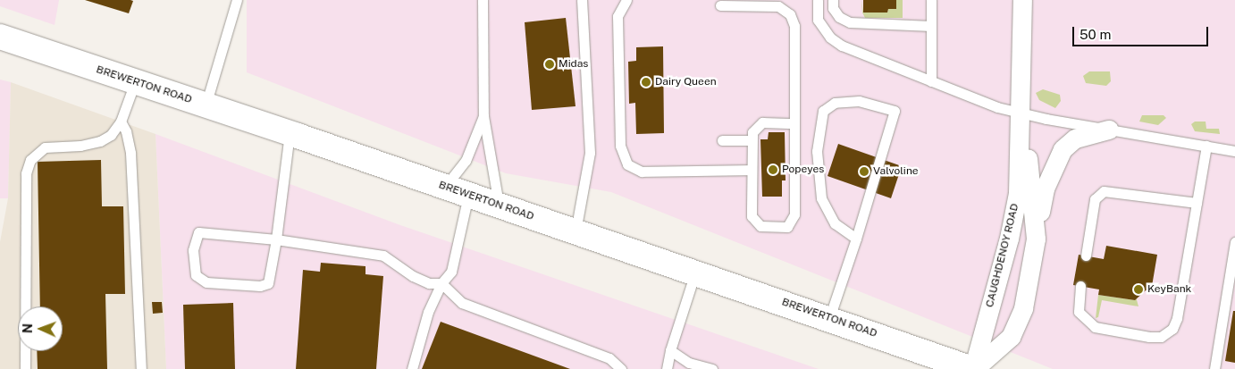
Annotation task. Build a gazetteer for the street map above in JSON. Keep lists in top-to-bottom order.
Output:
{
  "streets": {
    "main road": ["BREWERTON ROAD"],
    "street": ["CAUGHDENOY ROAD"]
  },
  "crossings": [
    ["BREWERTON ROAD", "CAUGHDENOY ROAD"]
  ],
  "places": [
    "Midas",
    "Dairy Queen",
    "Popeyes",
    "Valvoline",
    "KeyBank"
  ],
  "scale_bar": "50 m",
  "north": "left"
}
